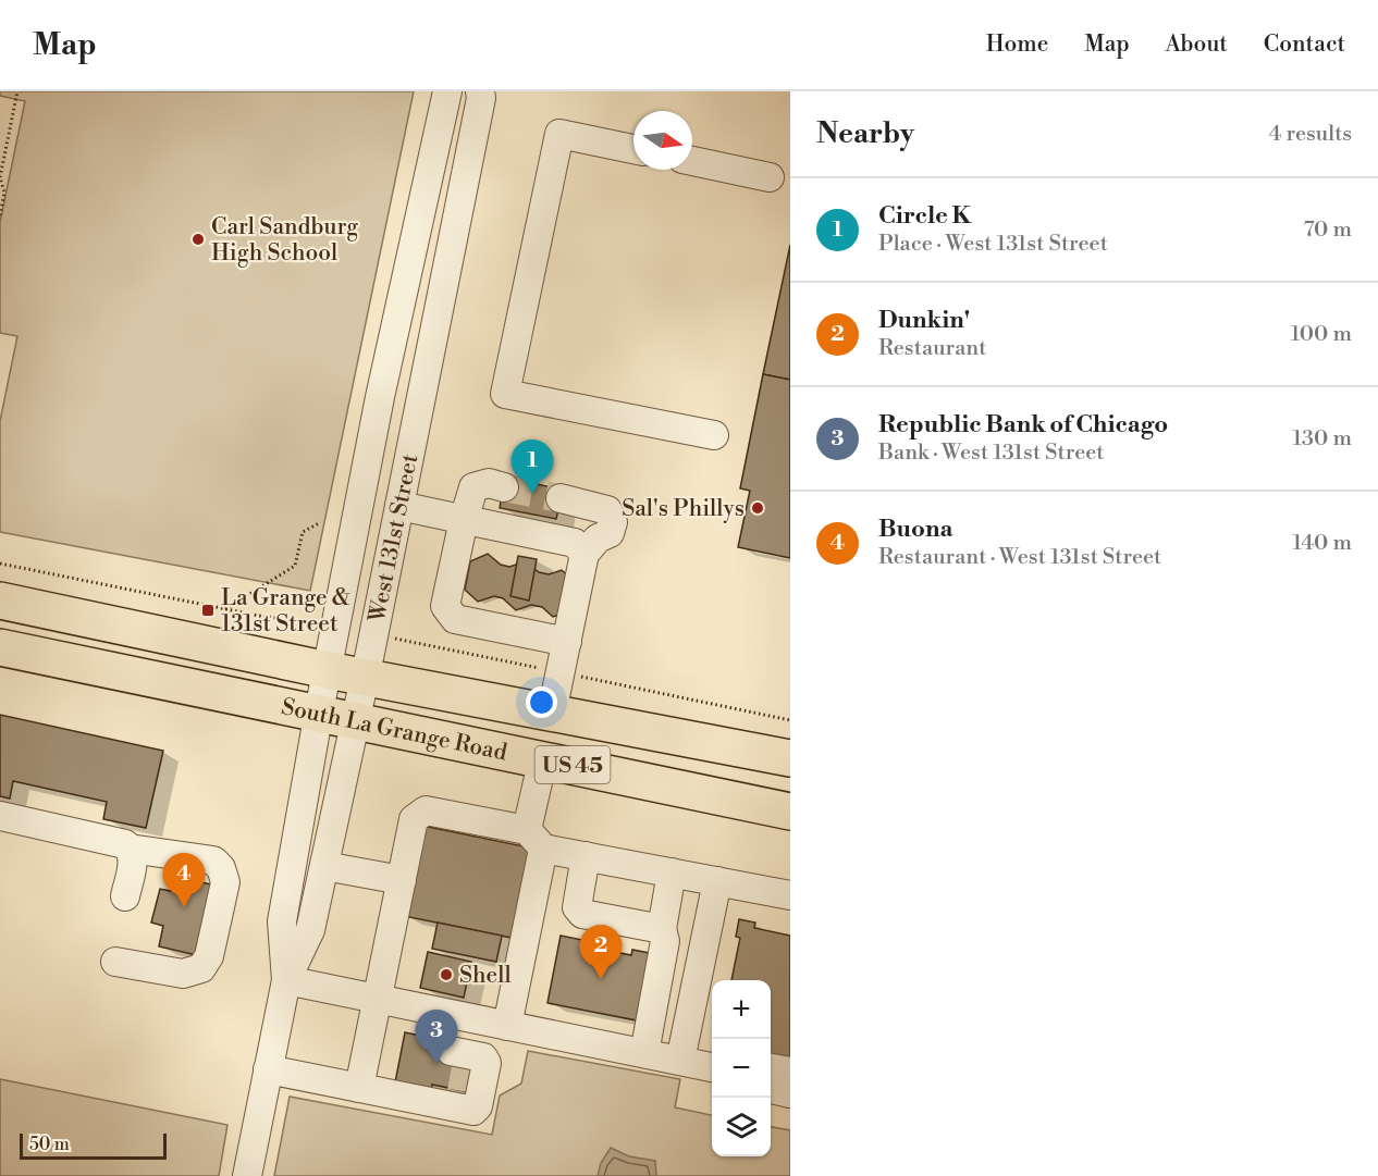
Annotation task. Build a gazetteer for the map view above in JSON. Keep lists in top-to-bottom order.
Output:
{
  "streets": {
    "highway": ["South La Grange Road", "US 45"],
    "street": ["West 131st Street"]
  },
  "crossings": [
    ["West 131st Street", "South La Grange Road"]
  ],
  "places": {
    "other": ["Carl Sandburg High School", "Sal's Phillys", "Shell"],
    "transit": ["La Grange & 131st Street"]
  },
  "scale_bar": "50 m",
  "north": "right",
  "page": {
    "header": "Map",
    "nav": [
      "Home",
      "Map",
      "About",
      "Contact"
    ],
    "heading": ["Nearby", "4 results"],
    "list": [
      {
        "mark": "1",
        "name": "Circle K",
        "note": "Place · West 131st Street",
        "value": "70 m"
      },
      {
        "mark": "2",
        "name": "Dunkin'",
        "note": "Restaurant",
        "value": "100 m"
      },
      {
        "mark": "3",
        "name": "Republic Bank of Chicago",
        "note": "Bank · West 131st Street",
        "value": "130 m"
      },
      {
        "mark": "4",
        "name": "Buona",
        "note": "Restaurant · West 131st Street",
        "value": "140 m"
      }
    ],
    "pins": [
      "1",
      "4",
      "2",
      "3"
    ],
    "map_buttons": ["+", "−"],
    "scale": "50 m"
  }
}
